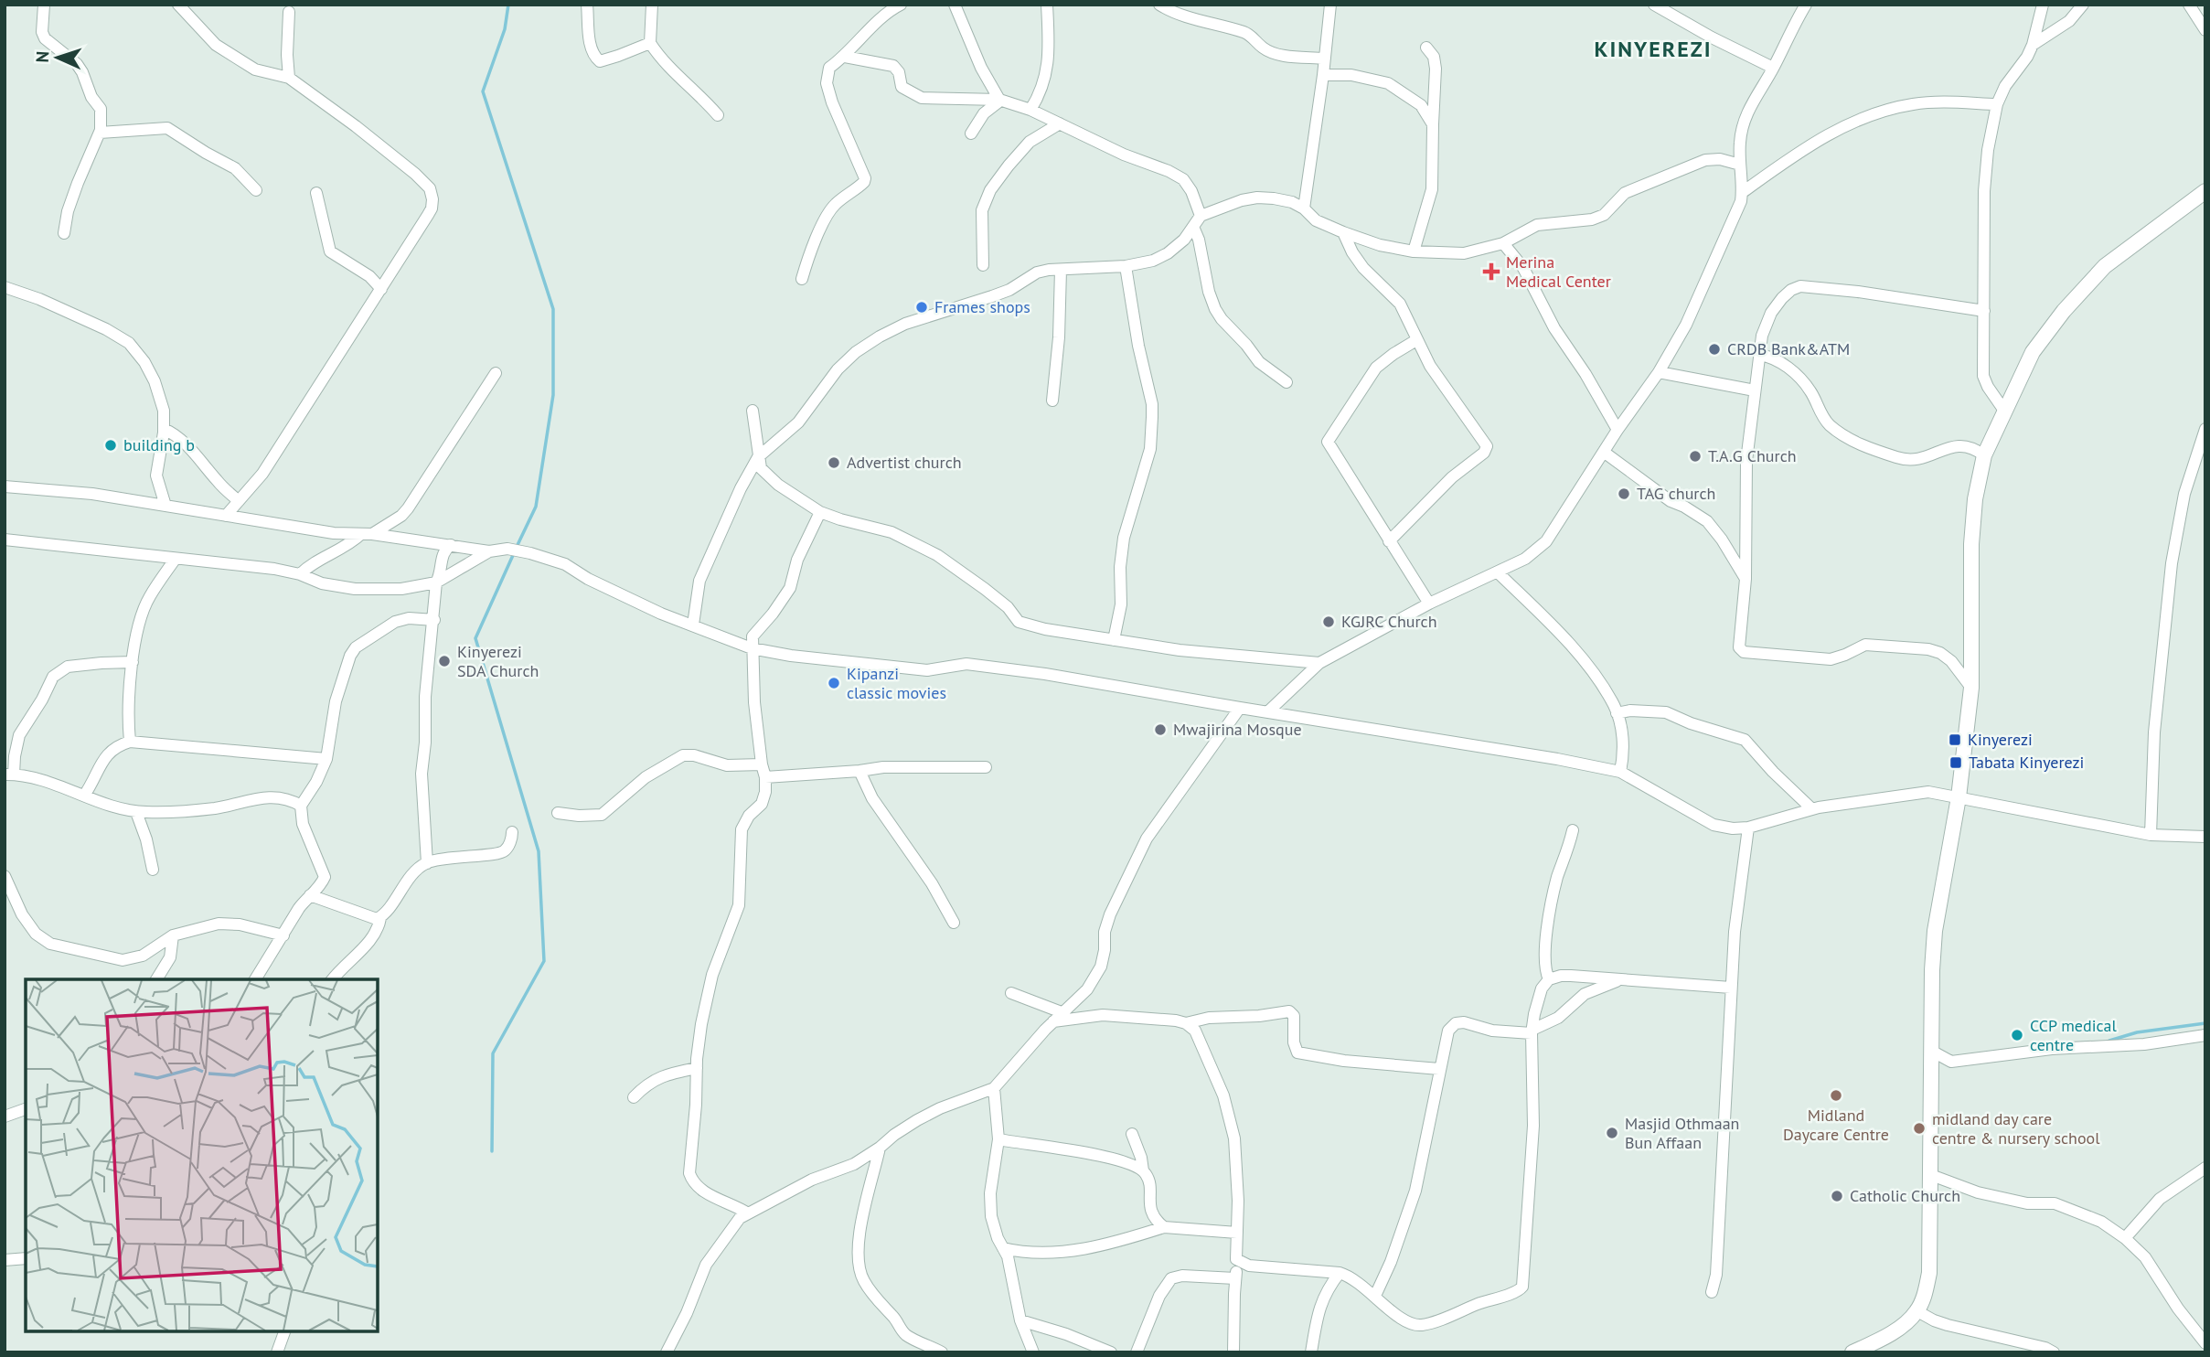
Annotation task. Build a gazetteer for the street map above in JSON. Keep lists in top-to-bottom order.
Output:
{
  "districts": ["KINYEREZI"],
  "places": {
    "health": ["Merina Medical Center"],
    "other": [
      "Frames shops",
      "CRDB Bank&ATM",
      "building b",
      "T.A.G Church",
      "Advertist church",
      "TAG church",
      "KGJRC Church",
      "Kinyerezi SDA Church",
      "Kipanzi classic movies",
      "Mwajirina Mosque",
      "CCP medical centre",
      "Midland Daycare Centre",
      "midland day care centre & nursery school",
      "Masjid Othmaan Bun Affaan",
      "Catholic Church"
    ],
    "transit": ["Kinyerezi", "Tabata Kinyerezi"]
  },
  "north": "left"
}
